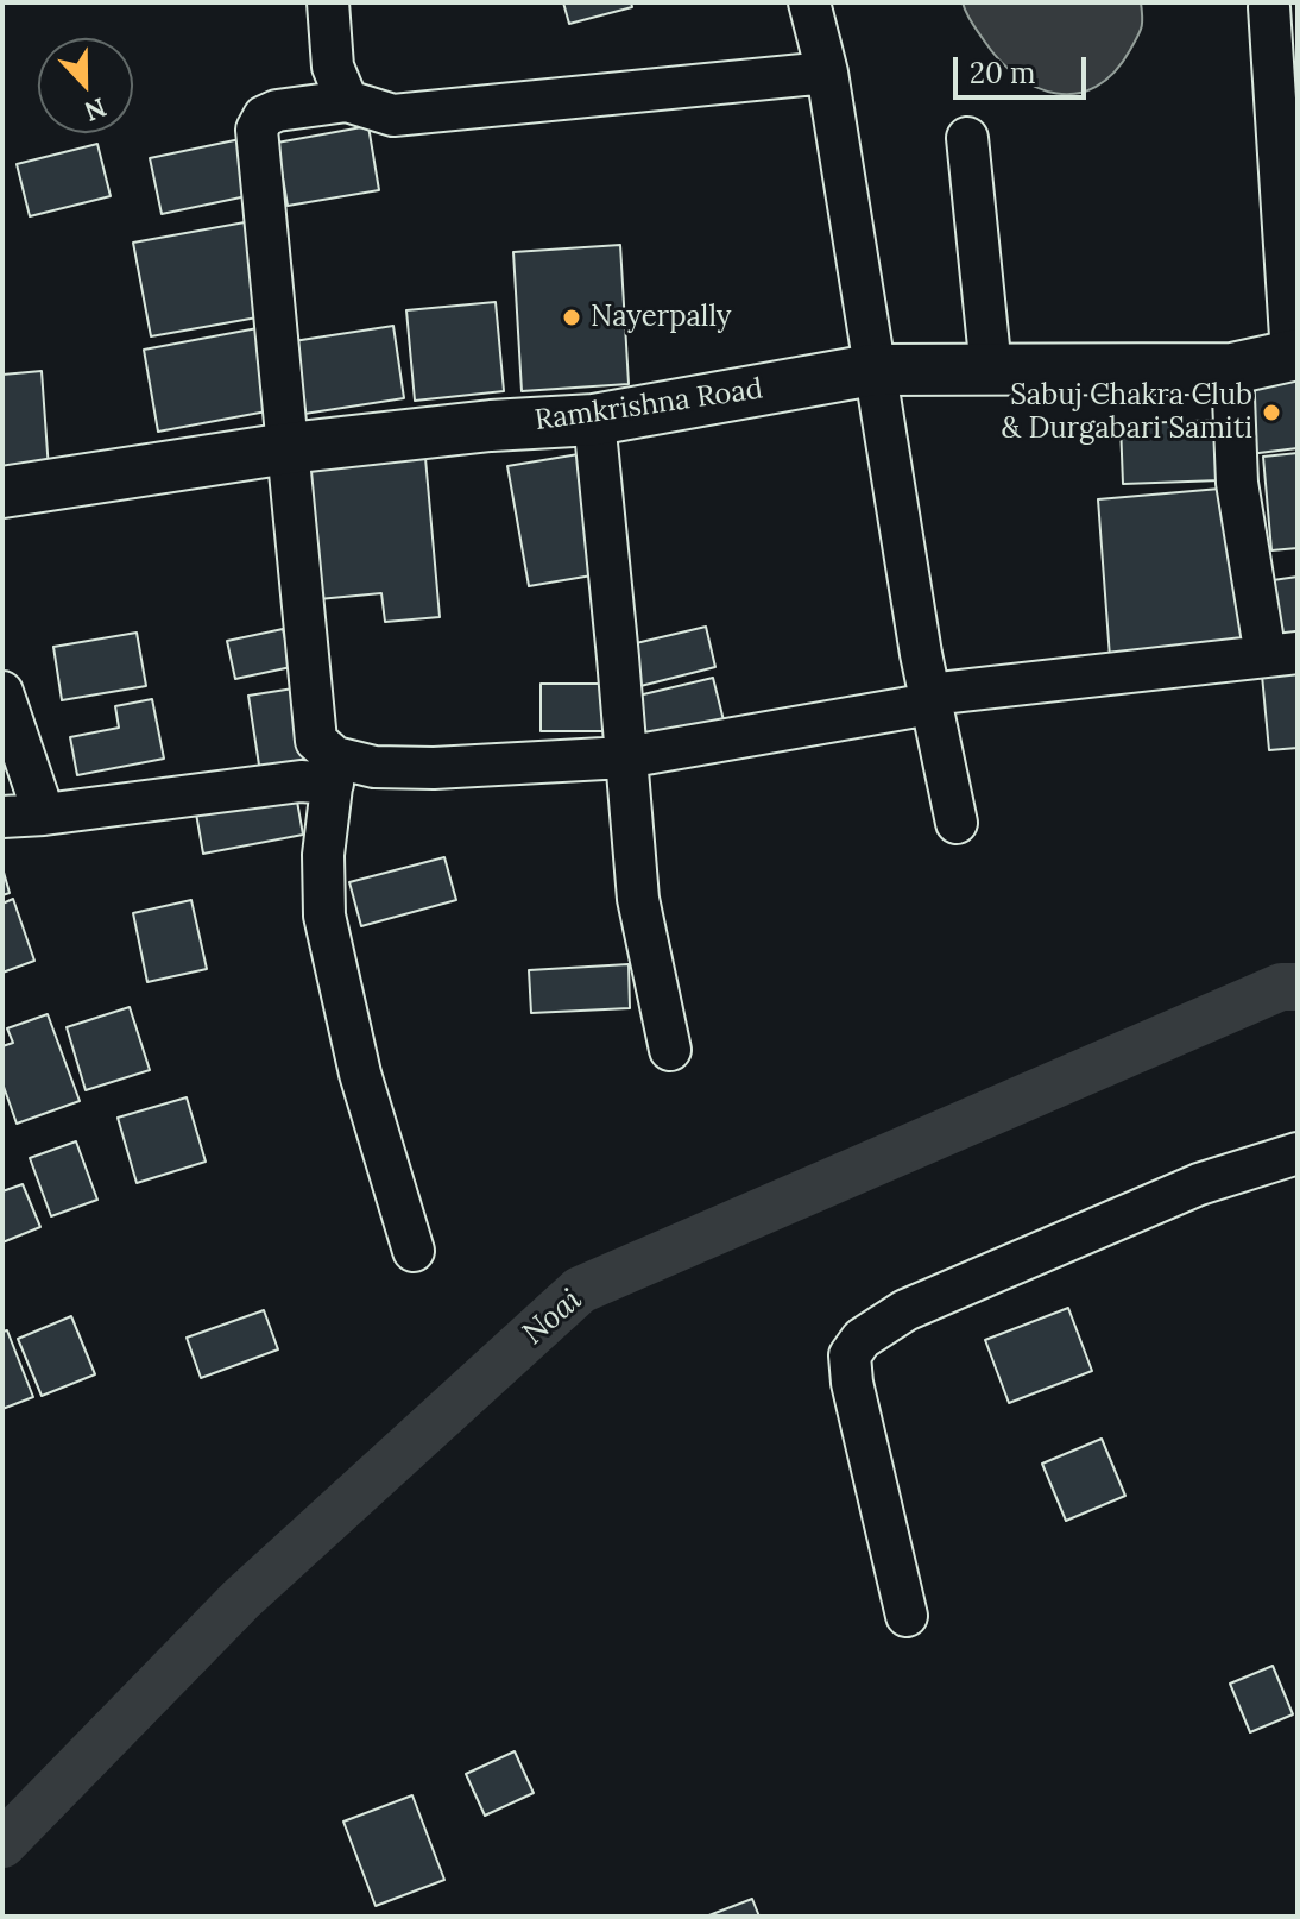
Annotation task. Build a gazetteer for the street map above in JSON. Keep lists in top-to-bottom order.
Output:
{
  "streets": {
    "street": ["Ramkrishna Road"]
  },
  "water": ["Noai"],
  "places": ["Nayerpally", "Sabuj Chakra Club & Durgabari Samiti"],
  "scale_bar": "20 m",
  "north": "bottom"
}
